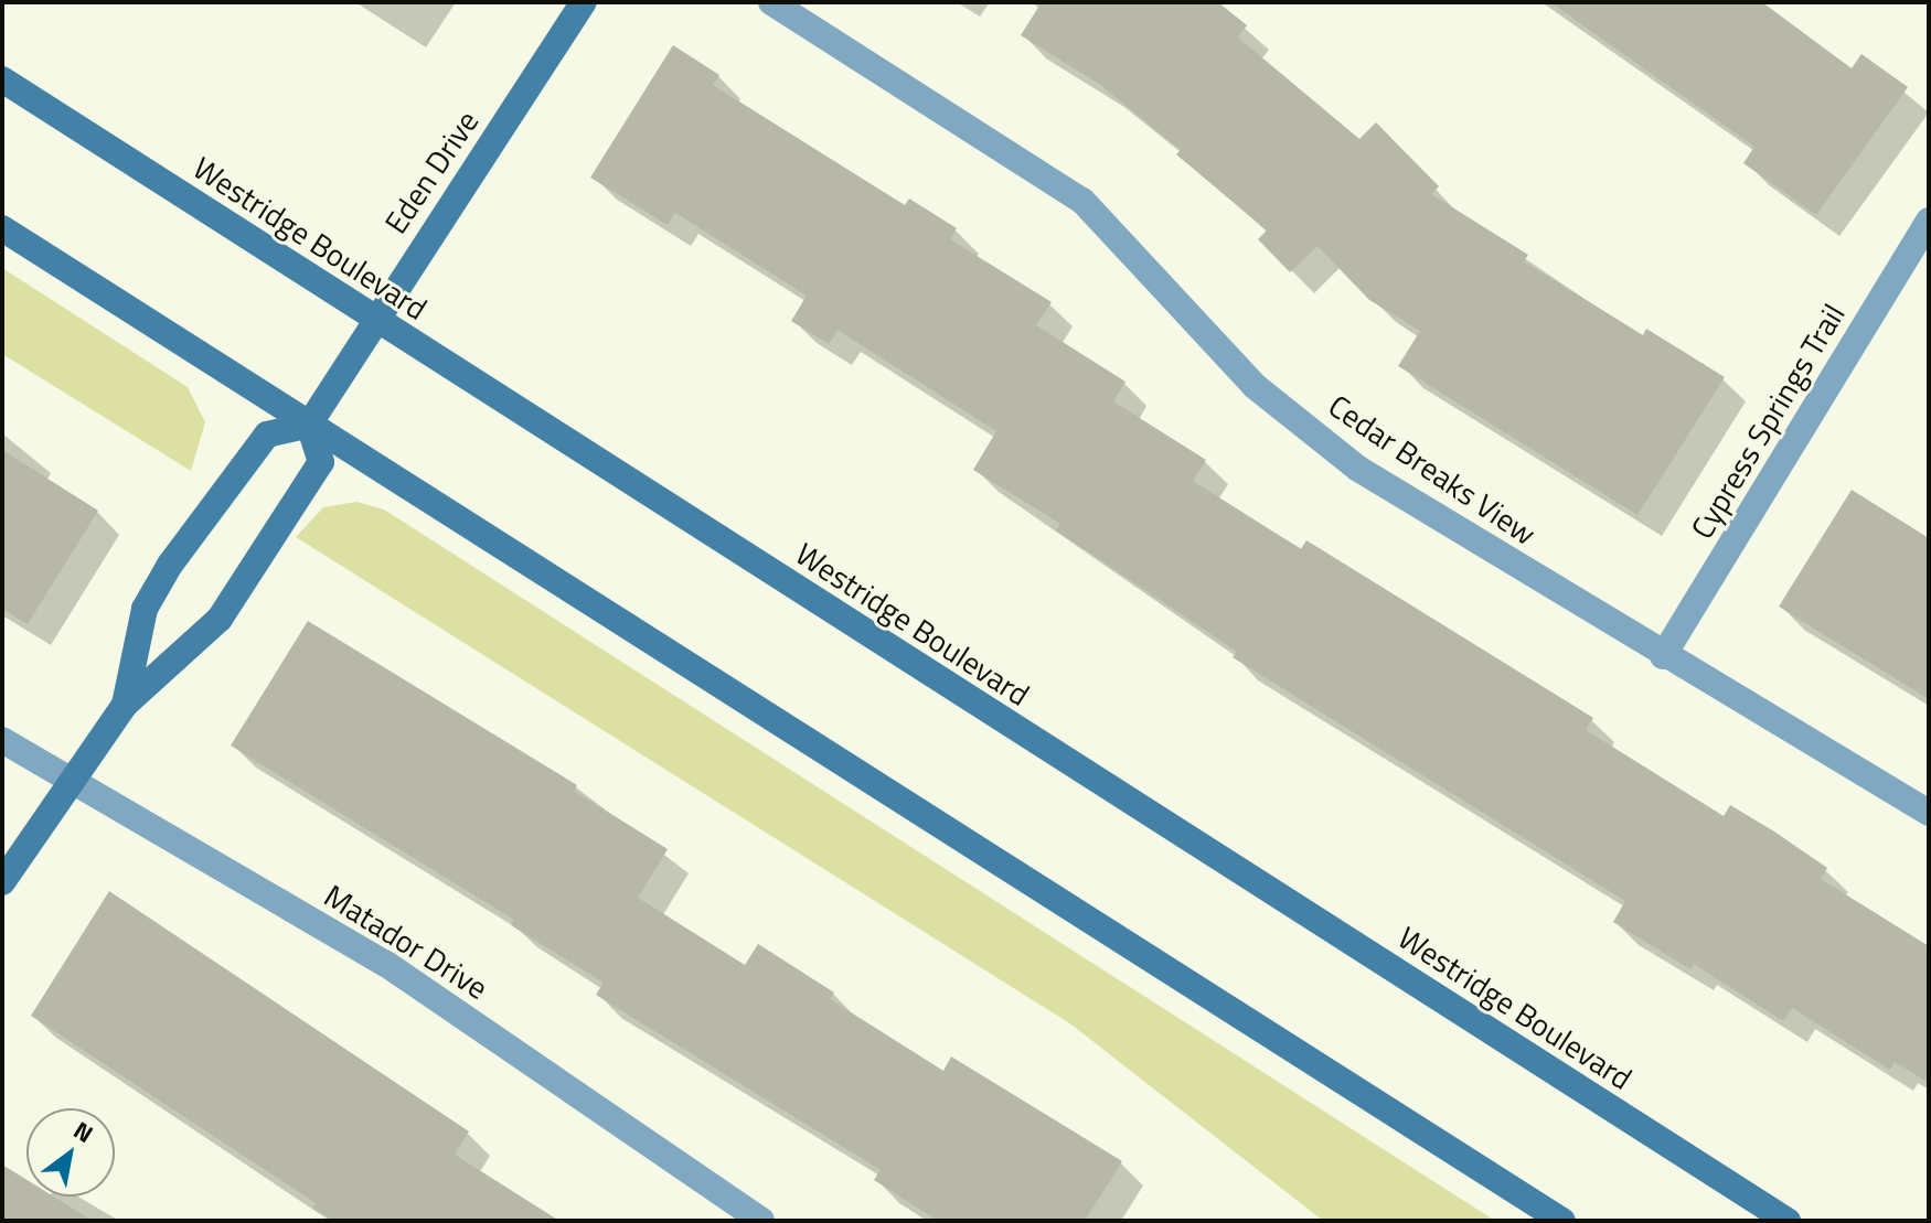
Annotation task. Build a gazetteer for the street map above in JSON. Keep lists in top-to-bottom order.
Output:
{
  "streets": {
    "main road": ["Eden Drive", "Westridge Boulevard"],
    "street": ["Cypress Springs Trail", "Cedar Breaks View", "Matador Drive"]
  },
  "crossings": [
    ["Eden Drive", "Westridge Boulevard"],
    ["Cypress Springs Trail", "Cedar Breaks View"]
  ],
  "north": "top right"
}
